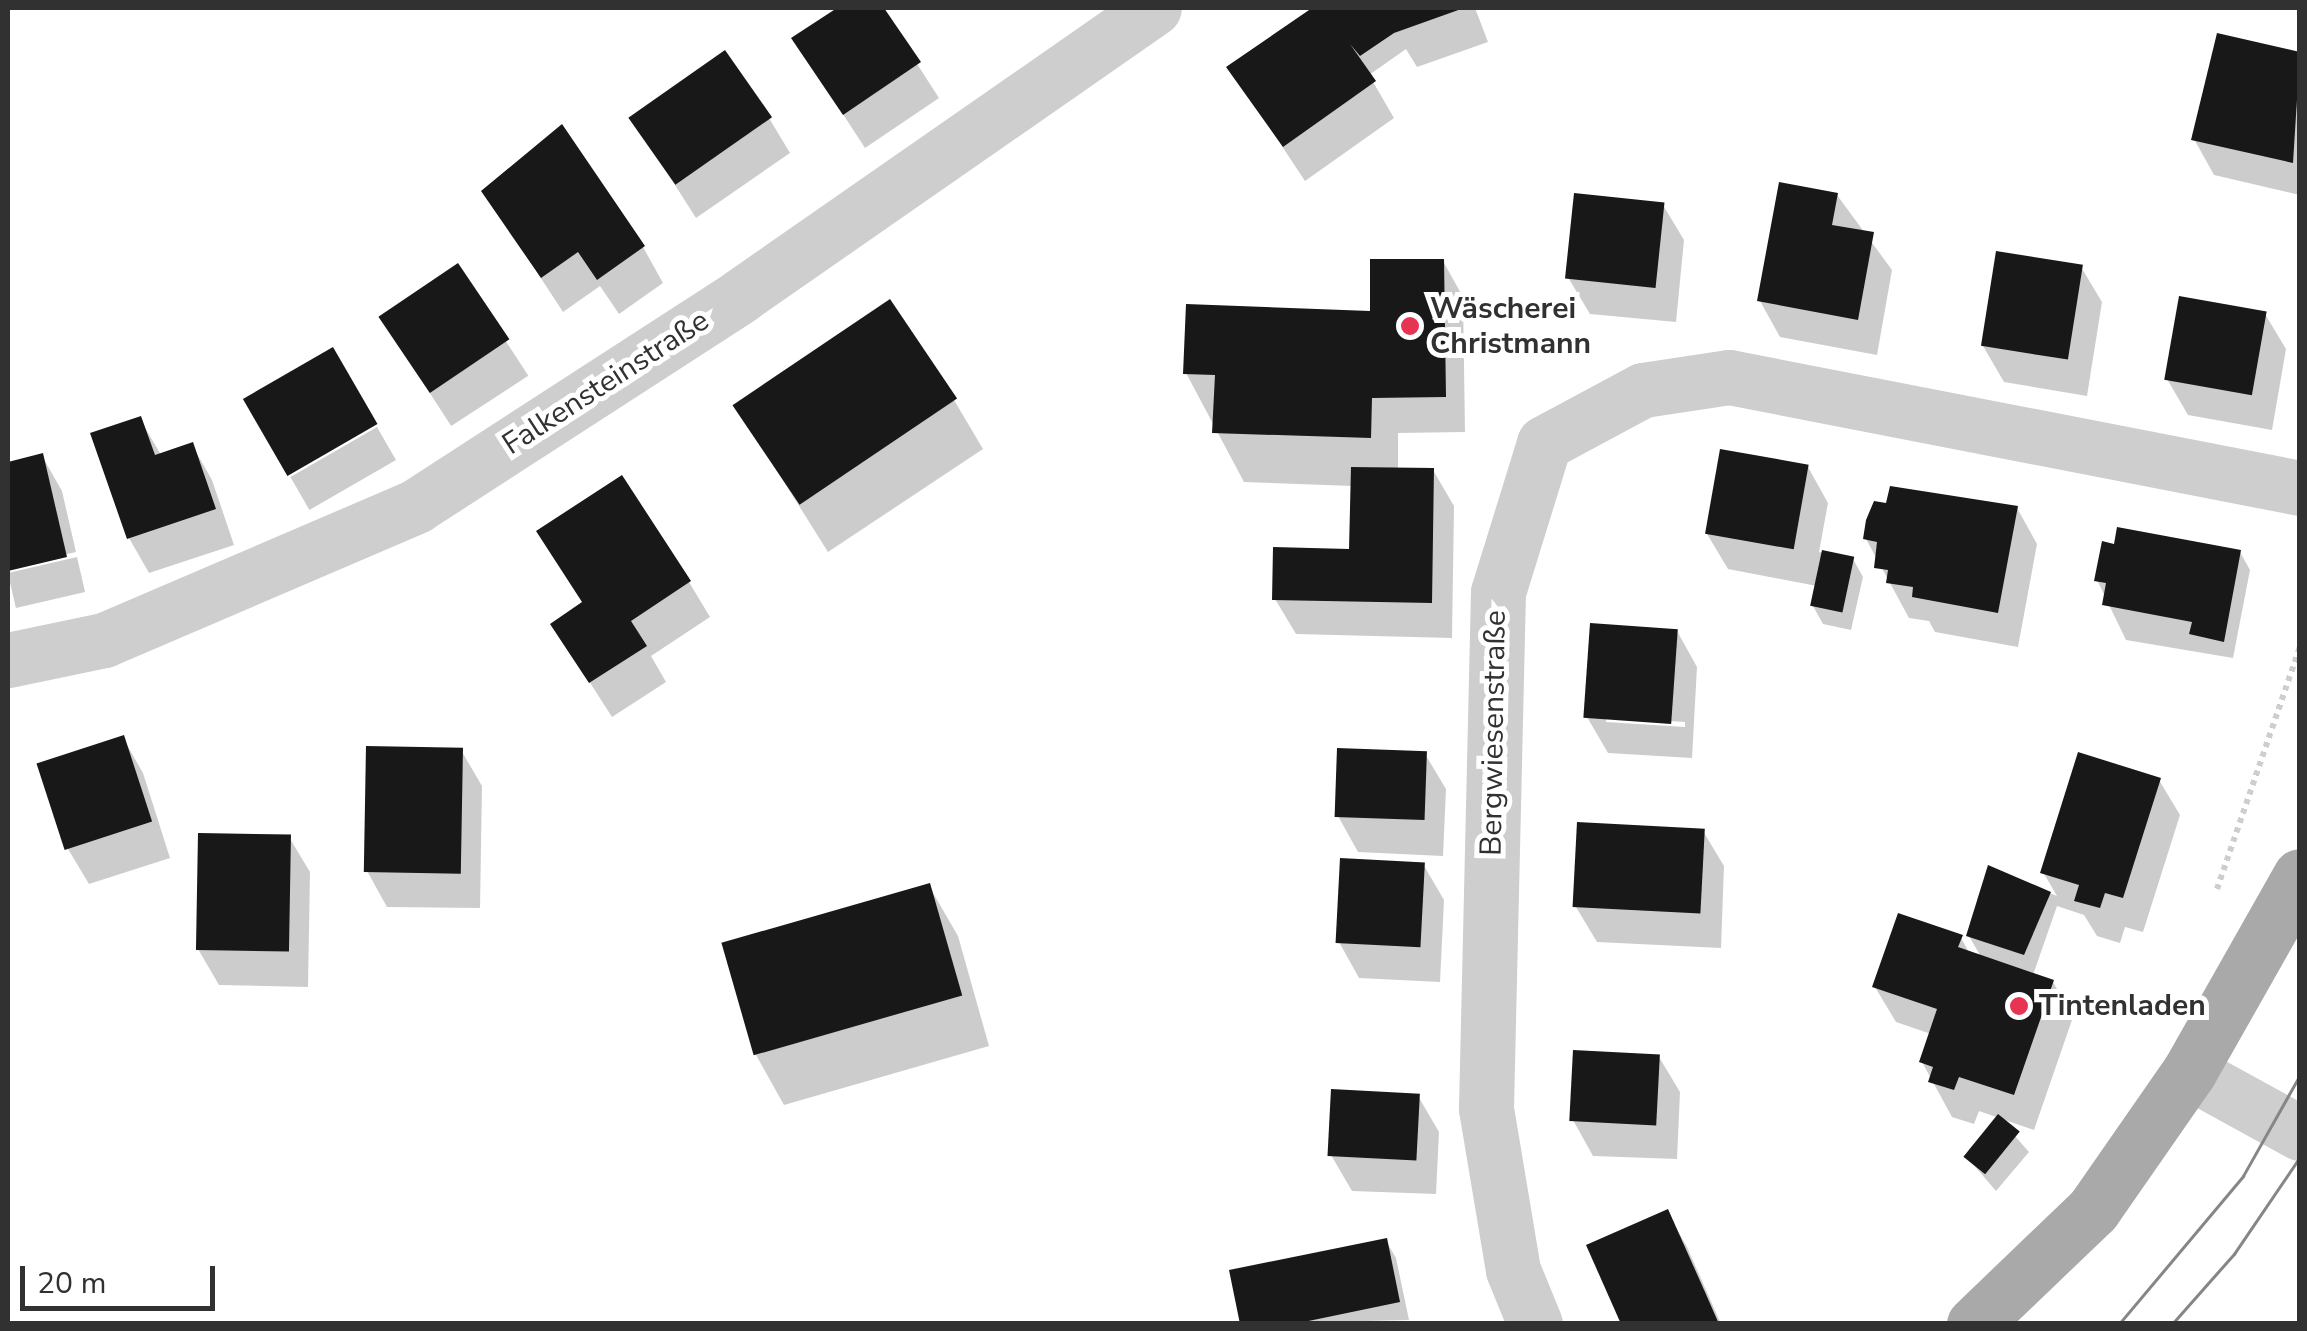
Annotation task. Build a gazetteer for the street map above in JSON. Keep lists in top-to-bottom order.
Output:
{
  "streets": {
    "street": ["Falkensteinstraße", "Bergwiesenstraße"]
  },
  "places": ["Wäscherei Christmann", "Tintenladen"],
  "scale_bar": "20 m"
}
